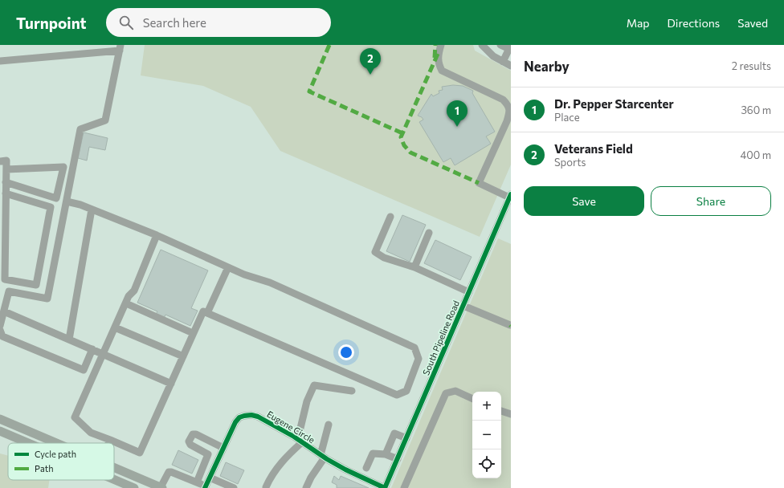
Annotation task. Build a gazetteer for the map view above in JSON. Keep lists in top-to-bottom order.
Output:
{
  "streets": {
    "street": ["South Pipeline Road", "Eugene Circle"]
  },
  "crossings": [
    ["South Pipeline Road", "Eugene Circle"]
  ],
  "legend": ["Cycle path", "Path"],
  "page": {
    "header": "Turnpoint",
    "search": "Search here",
    "nav": ["Map", "Directions", "Saved"],
    "heading": ["Nearby", "2 results"],
    "pins": ["2", "1"],
    "list": [
      {
        "mark": "1",
        "name": "Dr. Pepper Starcenter",
        "note": "Place",
        "value": "360 m"
      },
      {
        "mark": "2",
        "name": "Veterans Field",
        "note": "Sports",
        "value": "400 m"
      }
    ],
    "buttons": ["Save", "Share"],
    "map_buttons": ["+", "−"]
  }
}
